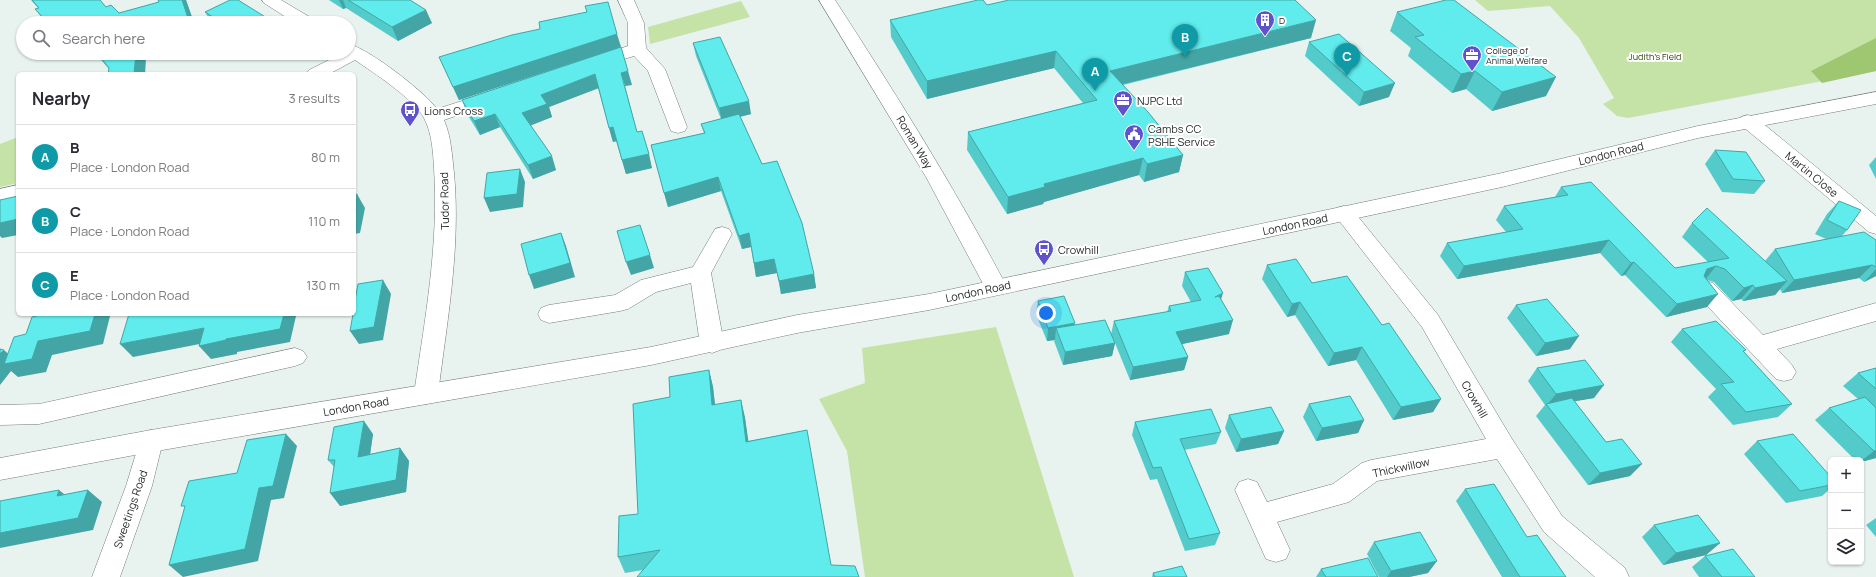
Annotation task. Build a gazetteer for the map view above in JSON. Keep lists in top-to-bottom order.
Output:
{
  "streets": {
    "street": [
      "Roman Way",
      "London Road",
      "Martin Close",
      "Tudor Road",
      "Crowhill",
      "Thickwillow",
      "Sweetings Road"
    ]
  },
  "crossings": [
    ["Roman Way", "London Road"],
    ["London Road", "Martin Close"],
    ["London Road", "Tudor Road"],
    ["London Road", "Crowhill"],
    ["London Road", "Sweetings Road"],
    ["Crowhill", "Thickwillow"]
  ],
  "parks": ["Judith's Field"],
  "places": {
    "building": ["D"],
    "office": ["College of Animal Welfare", "NJPC Ltd"],
    "bus stop": ["Lions Cross", "Crowhill"],
    "public building": ["Cambs CC PSHE Service"]
  },
  "page": {
    "search": "Search here",
    "pins": ["B", "C", "A"],
    "heading": ["Nearby", "3 results"],
    "list": [
      {
        "mark": "A",
        "name": "B",
        "note": "Place · London Road",
        "value": "80 m"
      },
      {
        "mark": "B",
        "name": "C",
        "note": "Place · London Road",
        "value": "110 m"
      },
      {
        "mark": "C",
        "name": "E",
        "note": "Place · London Road",
        "value": "130 m"
      }
    ],
    "map_buttons": ["+", "−"]
  }
}
